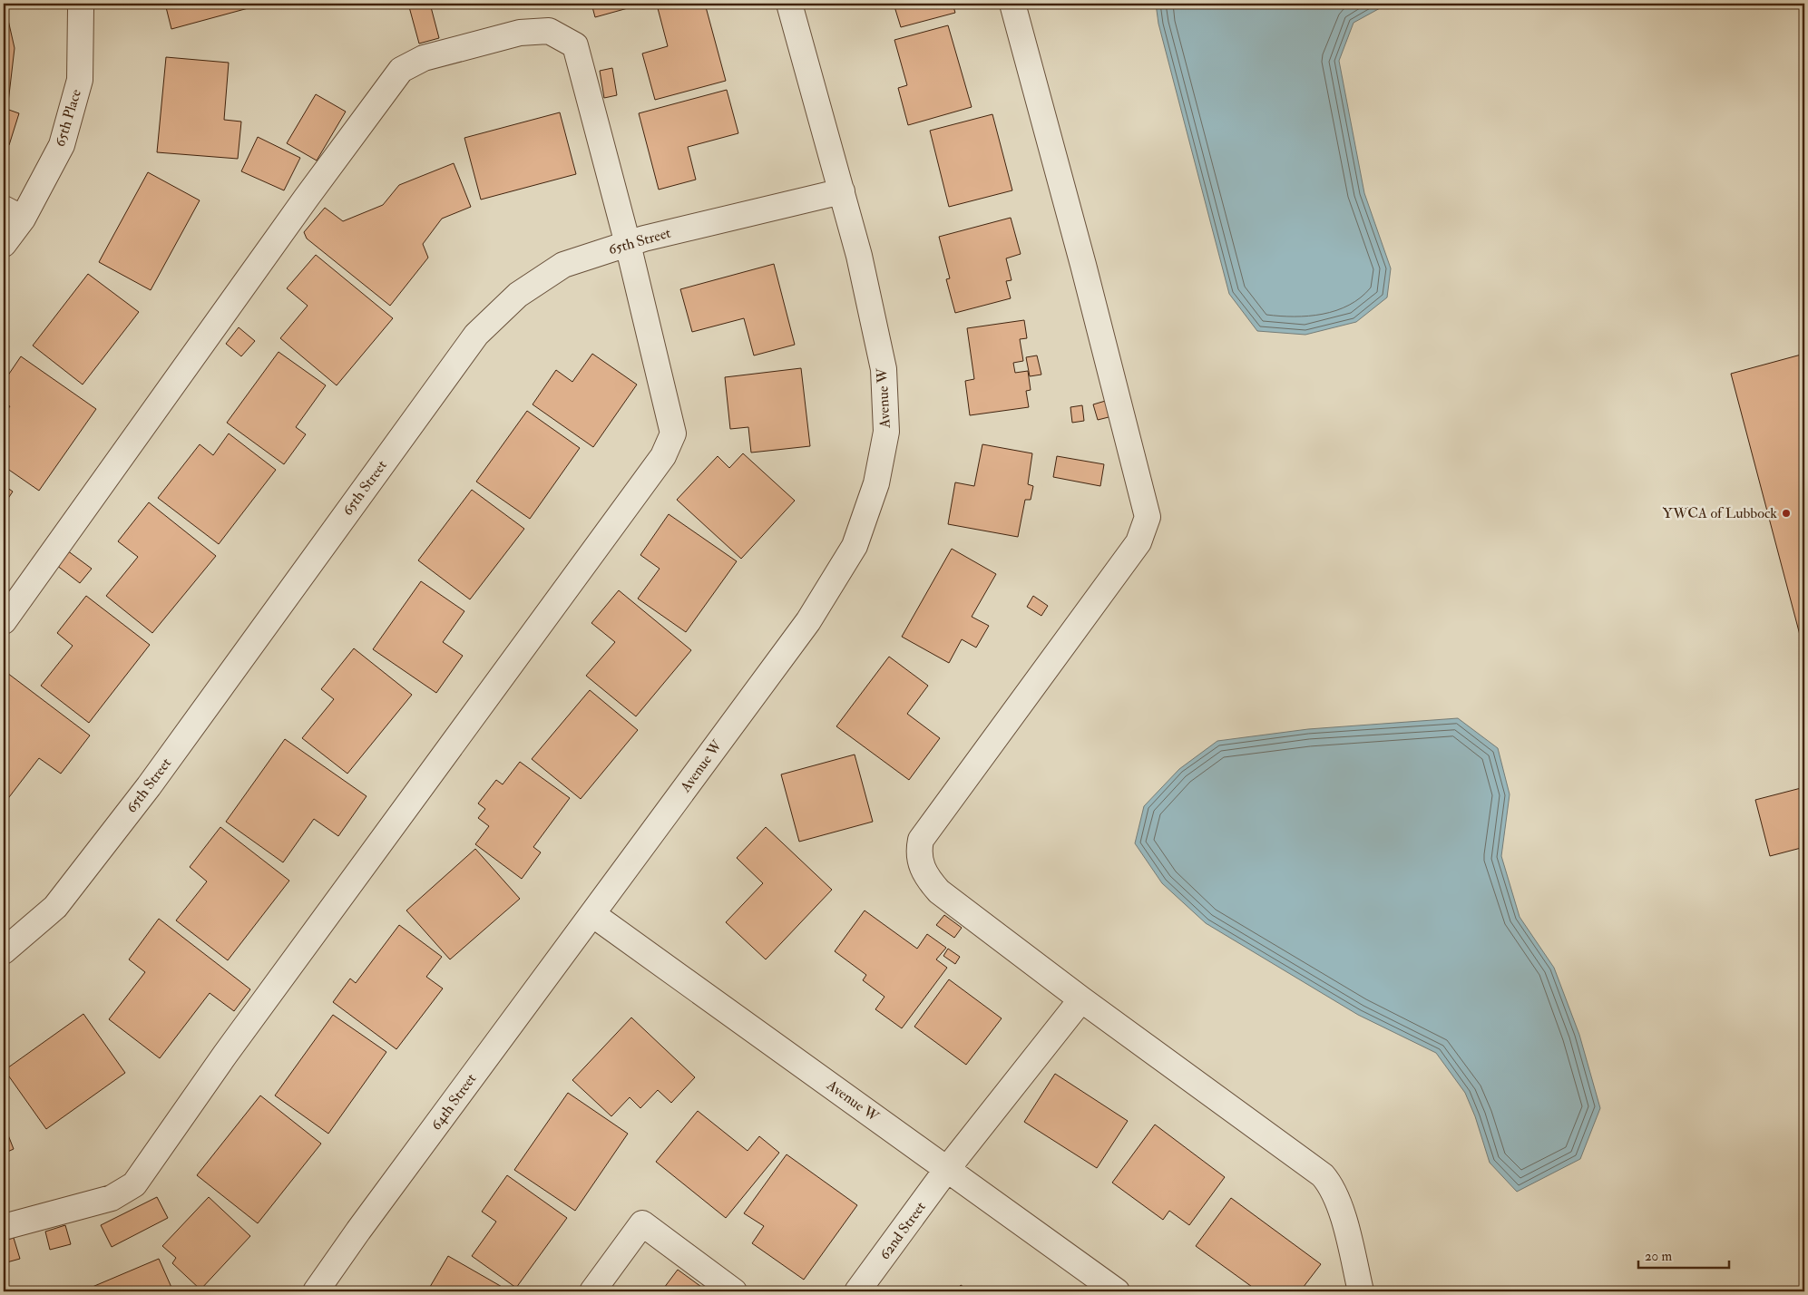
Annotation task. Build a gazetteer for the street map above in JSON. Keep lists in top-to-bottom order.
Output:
{
  "streets": {
    "street": [
      "65th Place",
      "65th Street",
      "Avenue W",
      "64th Street",
      "62nd Street"
    ]
  },
  "crossings": [
    ["65th Street", "Avenue W"],
    ["Avenue W", "64th Street"],
    ["Avenue W", "62nd Street"]
  ],
  "places": ["YWCA of Lubbock"],
  "scale_bar": "20 m"
}
